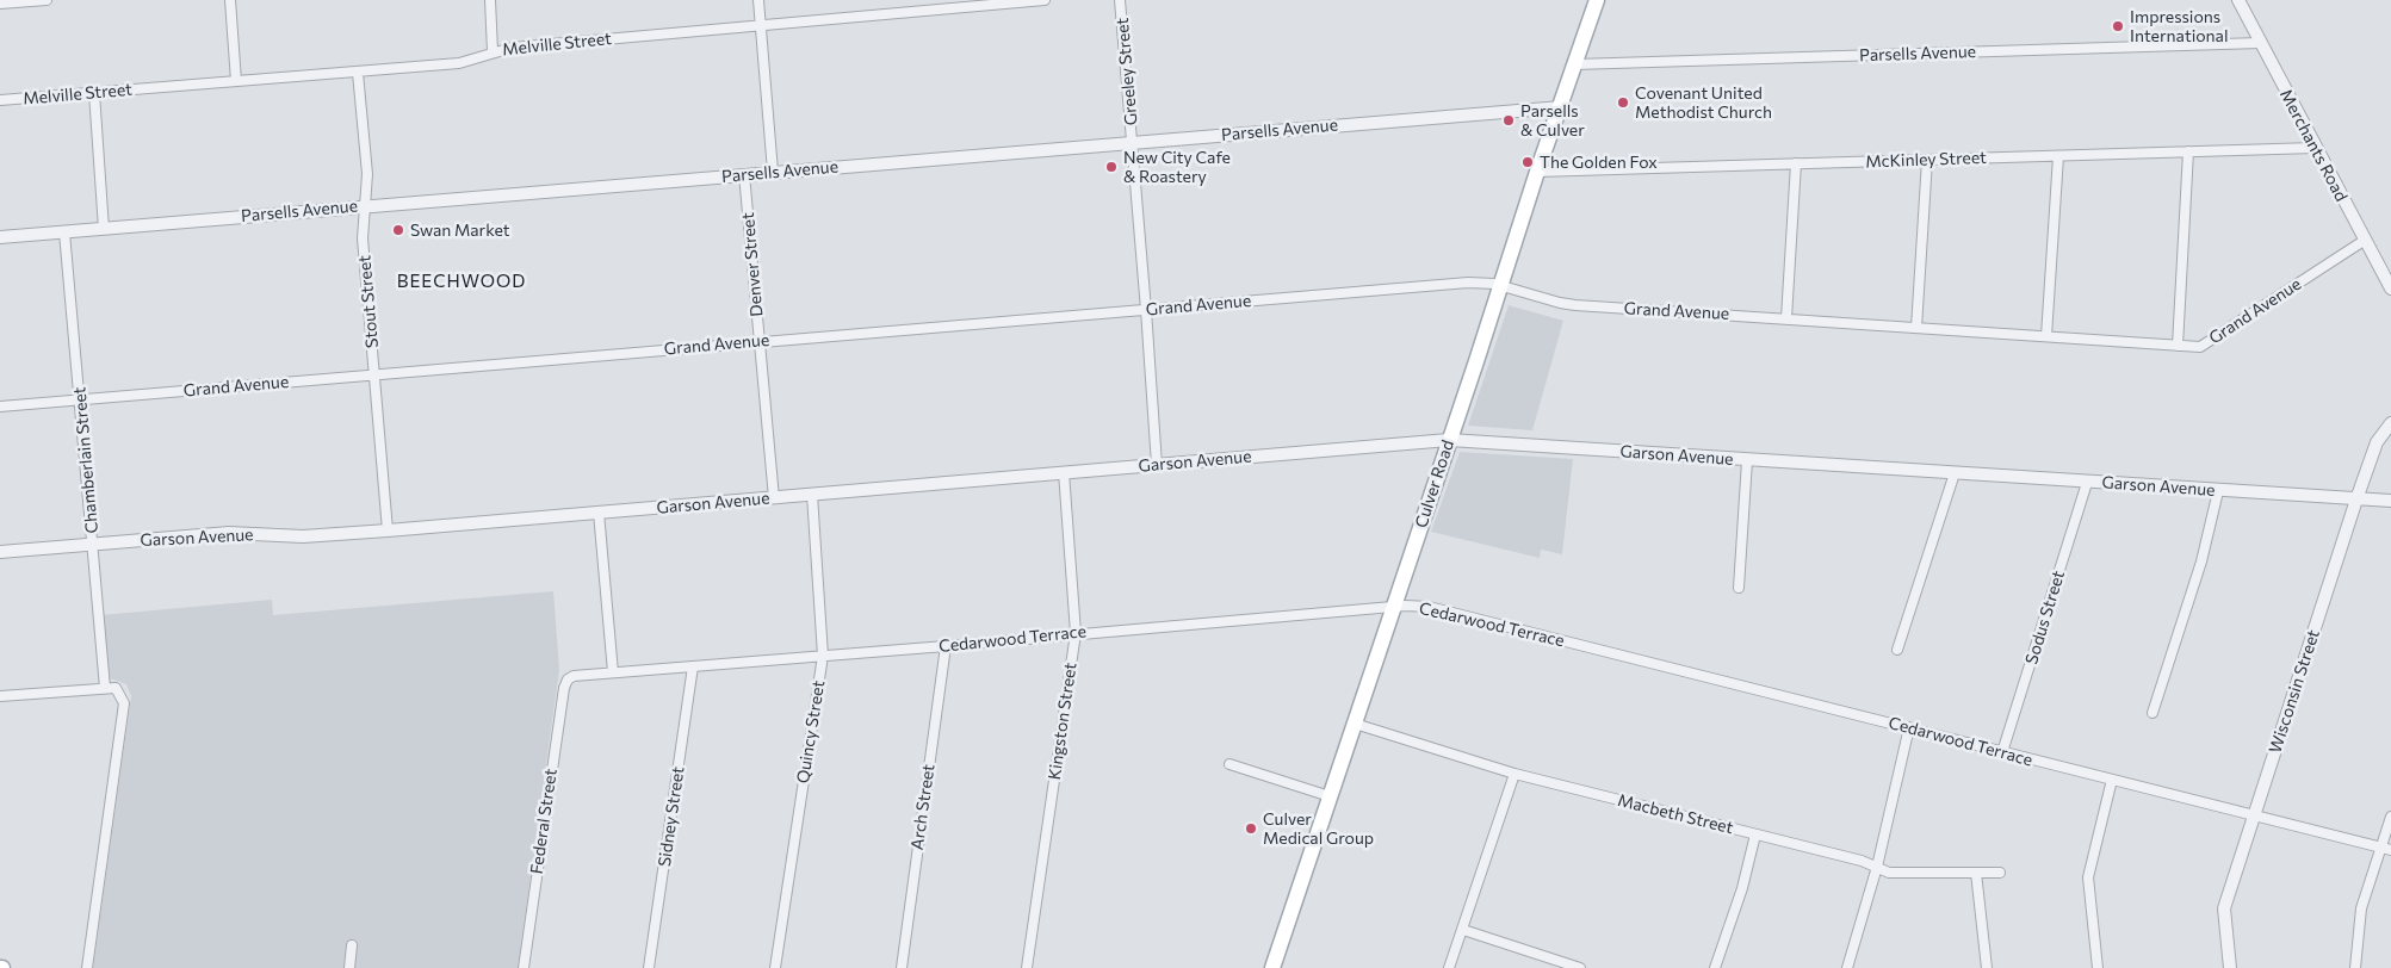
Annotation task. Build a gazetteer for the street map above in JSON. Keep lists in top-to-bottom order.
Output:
{
  "streets": {
    "main road": ["Culver Road"],
    "street": [
      "Melville Street",
      "Parsells Avenue",
      "Greeley Street",
      "Merchants Road",
      "McKinley Street",
      "Denver Street",
      "Stout Street",
      "Grand Avenue",
      "Garson Avenue",
      "Chamberlain Street",
      "Sodus Street",
      "Cedarwood Terrace",
      "Wisconsin Street",
      "Kingston Street",
      "Quincy Street",
      "Arch Street",
      "Macbeth Street",
      "Sidney Street",
      "Federal Street"
    ]
  },
  "crossings": [
    ["Melville Street", "Stout Street"],
    ["Parsells Avenue", "Greeley Street"],
    ["Parsells Avenue", "Merchants Road"],
    ["Parsells Avenue", "Denver Street"],
    ["Parsells Avenue", "Stout Street"],
    ["Parsells Avenue", "Chamberlain Street"],
    ["Parsells Avenue", "Culver Road"],
    ["Greeley Street", "Grand Avenue"],
    ["Greeley Street", "Garson Avenue"],
    ["Merchants Road", "McKinley Street"],
    ["Merchants Road", "Grand Avenue"],
    ["McKinley Street", "Culver Road"],
    ["Denver Street", "Grand Avenue"],
    ["Denver Street", "Garson Avenue"],
    ["Stout Street", "Grand Avenue"],
    ["Stout Street", "Garson Avenue"],
    ["Grand Avenue", "Chamberlain Street"],
    ["Grand Avenue", "Culver Road"],
    ["Garson Avenue", "Chamberlain Street"],
    ["Garson Avenue", "Culver Road"],
    ["Garson Avenue", "Sodus Street"],
    ["Garson Avenue", "Wisconsin Street"],
    ["Garson Avenue", "Kingston Street"],
    ["Garson Avenue", "Quincy Street"],
    ["Culver Road", "Cedarwood Terrace"],
    ["Culver Road", "Macbeth Street"],
    ["Sodus Street", "Cedarwood Terrace"],
    ["Cedarwood Terrace", "Wisconsin Street"],
    ["Cedarwood Terrace", "Kingston Street"],
    ["Cedarwood Terrace", "Quincy Street"],
    ["Cedarwood Terrace", "Arch Street"],
    ["Cedarwood Terrace", "Sidney Street"],
    ["Cedarwood Terrace", "Federal Street"]
  ],
  "districts": ["BEECHWOOD"],
  "places": [
    "Impressions International",
    "Covenant United Methodist Church",
    "Parsells & Culver",
    "The Golden Fox",
    "New City Cafe & Roastery",
    "Swan Market",
    "Culver Medical Group"
  ]
}
